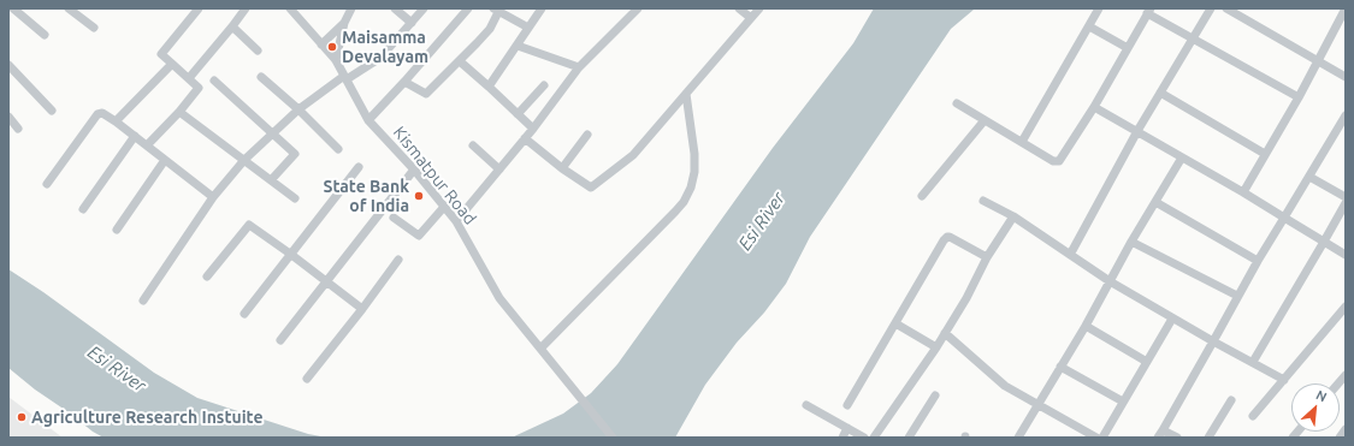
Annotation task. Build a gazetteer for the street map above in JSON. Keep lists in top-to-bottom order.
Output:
{
  "streets": {
    "street": ["Kismatpur Road"]
  },
  "water": ["Esi River"],
  "places": ["Maisamma Devalayam", "State Bank of India", "Agriculture Research Instuite"],
  "north": "top right"
}
